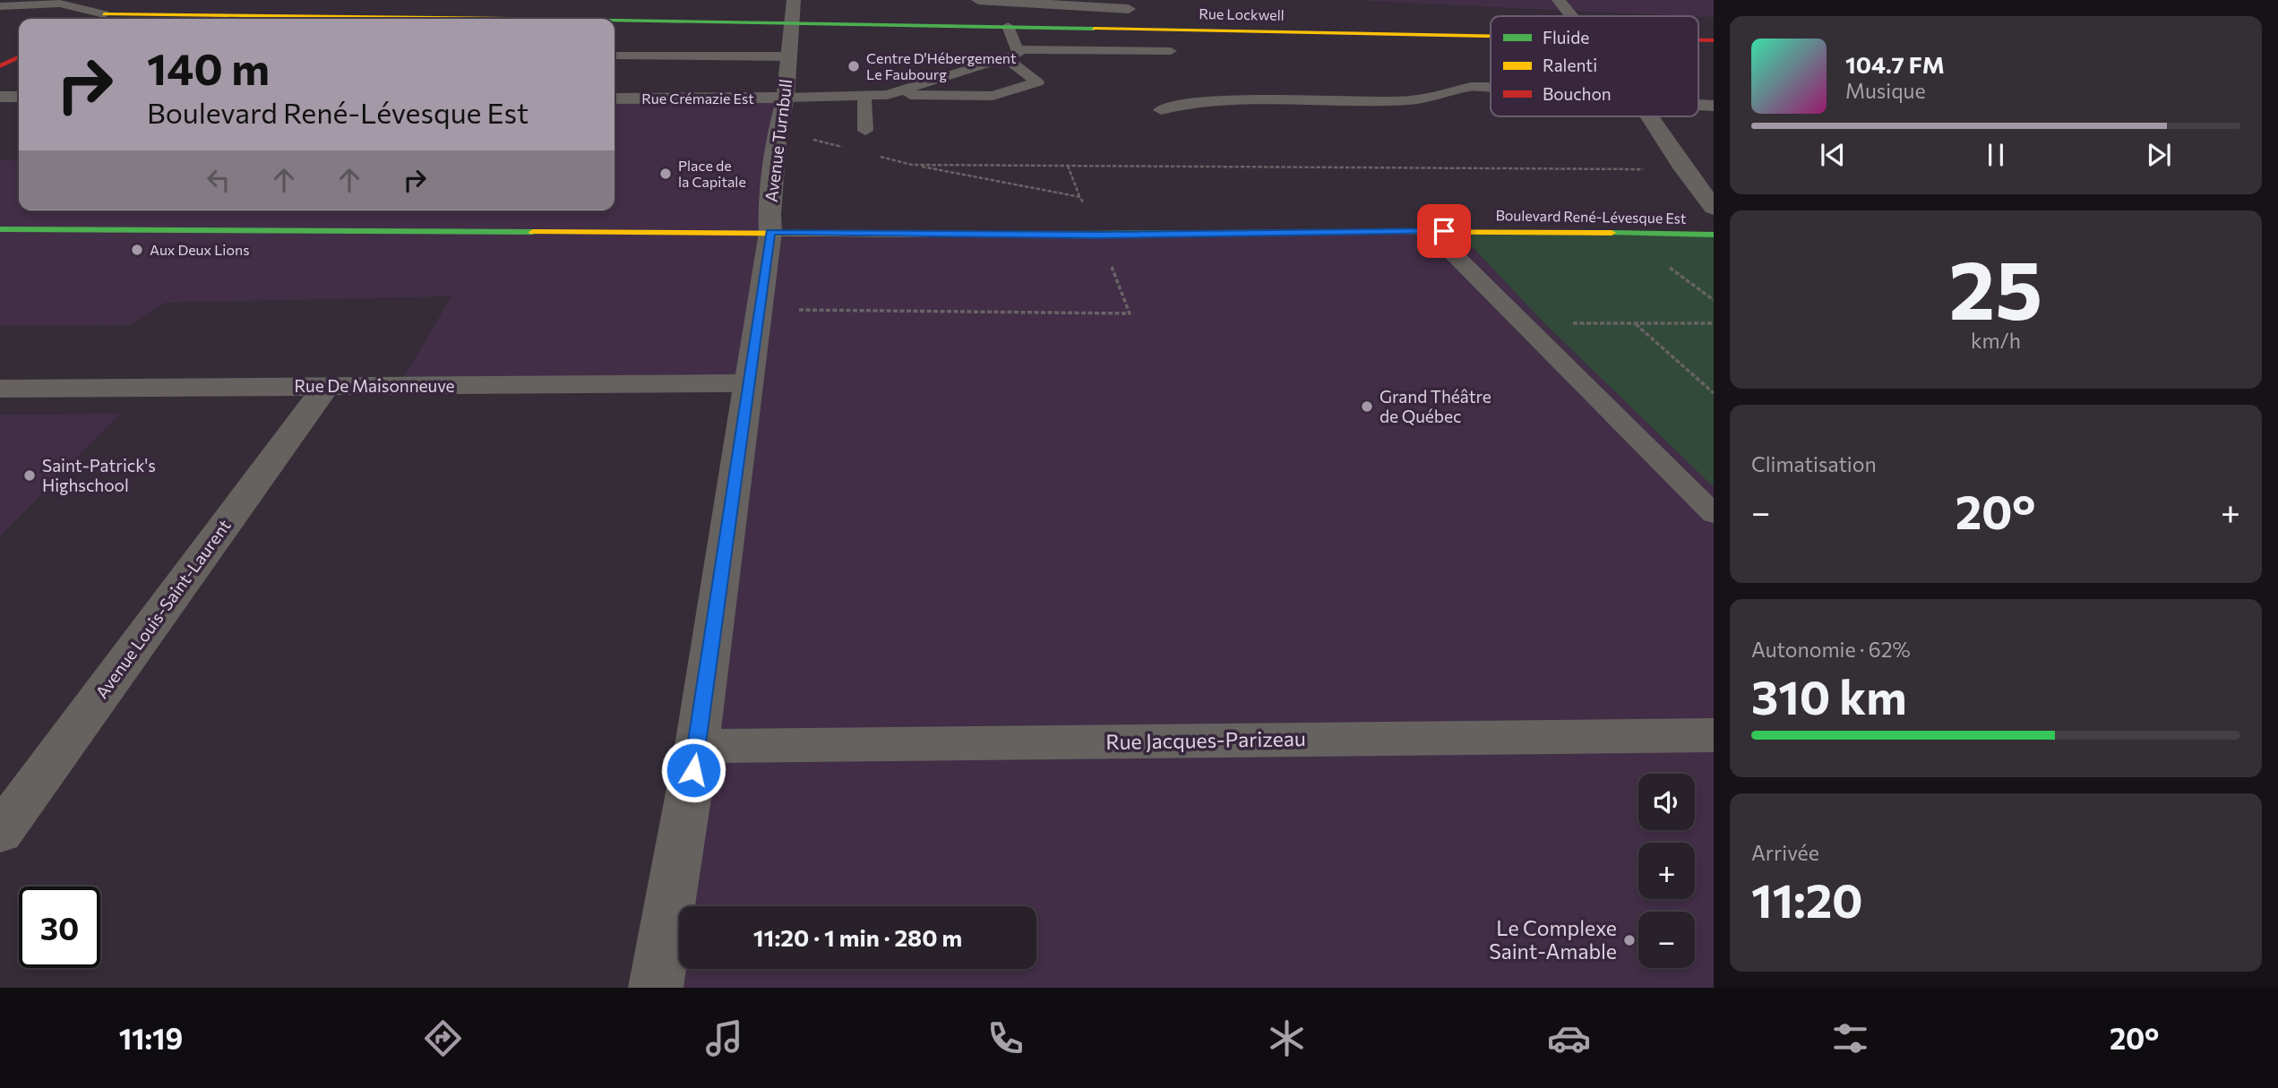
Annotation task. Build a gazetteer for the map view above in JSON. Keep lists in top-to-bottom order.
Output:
{
  "streets": {
    "street": [
      "Rue Lockwell",
      "Rue Crémazie Est",
      "Avenue Turnbull",
      "Boulevard René-Lévesque Est",
      "Rue De Maisonneuve",
      "Avenue Louis-Saint-Laurent",
      "Rue Jacques-Parizeau"
    ]
  },
  "crossings": [
    ["Rue Lockwell", "Avenue Turnbull"],
    ["Rue Crémazie Est", "Avenue Turnbull"],
    ["Avenue Turnbull", "Boulevard René-Lévesque Est"],
    ["Avenue Turnbull", "Rue De Maisonneuve"],
    ["Avenue Turnbull", "Rue Jacques-Parizeau"],
    ["Rue De Maisonneuve", "Avenue Louis-Saint-Laurent"]
  ],
  "places": [
    "Centre D'Hébergement Le Faubourg",
    "Place de la Capitale",
    "Aux Deux Lions",
    "Grand Théâtre de Québec",
    "Saint-Patrick's Highschool",
    "Le Complexe Saint-Amable"
  ],
  "legend": ["Fluide", "Ralenti", "Bouchon"],
  "page": {
    "turn": ["140 m", "Boulevard René-Lévesque Est"],
    "song": ["104.7 FM", "Musique"],
    "tile": [
      ["25", "km/h"],
      "Climatisation",
      ["Autonomie · 62%", "310 km"],
      ["Arrivée", "11:20"]
    ],
    "heat": ["−", "20°", "+"],
    "map_buttons": ["+", "−"],
    "limit": "30",
    "trip": "11:20 · 1 min · 280 m",
    "tabs": ["11:19", "20°"]
  }
}
